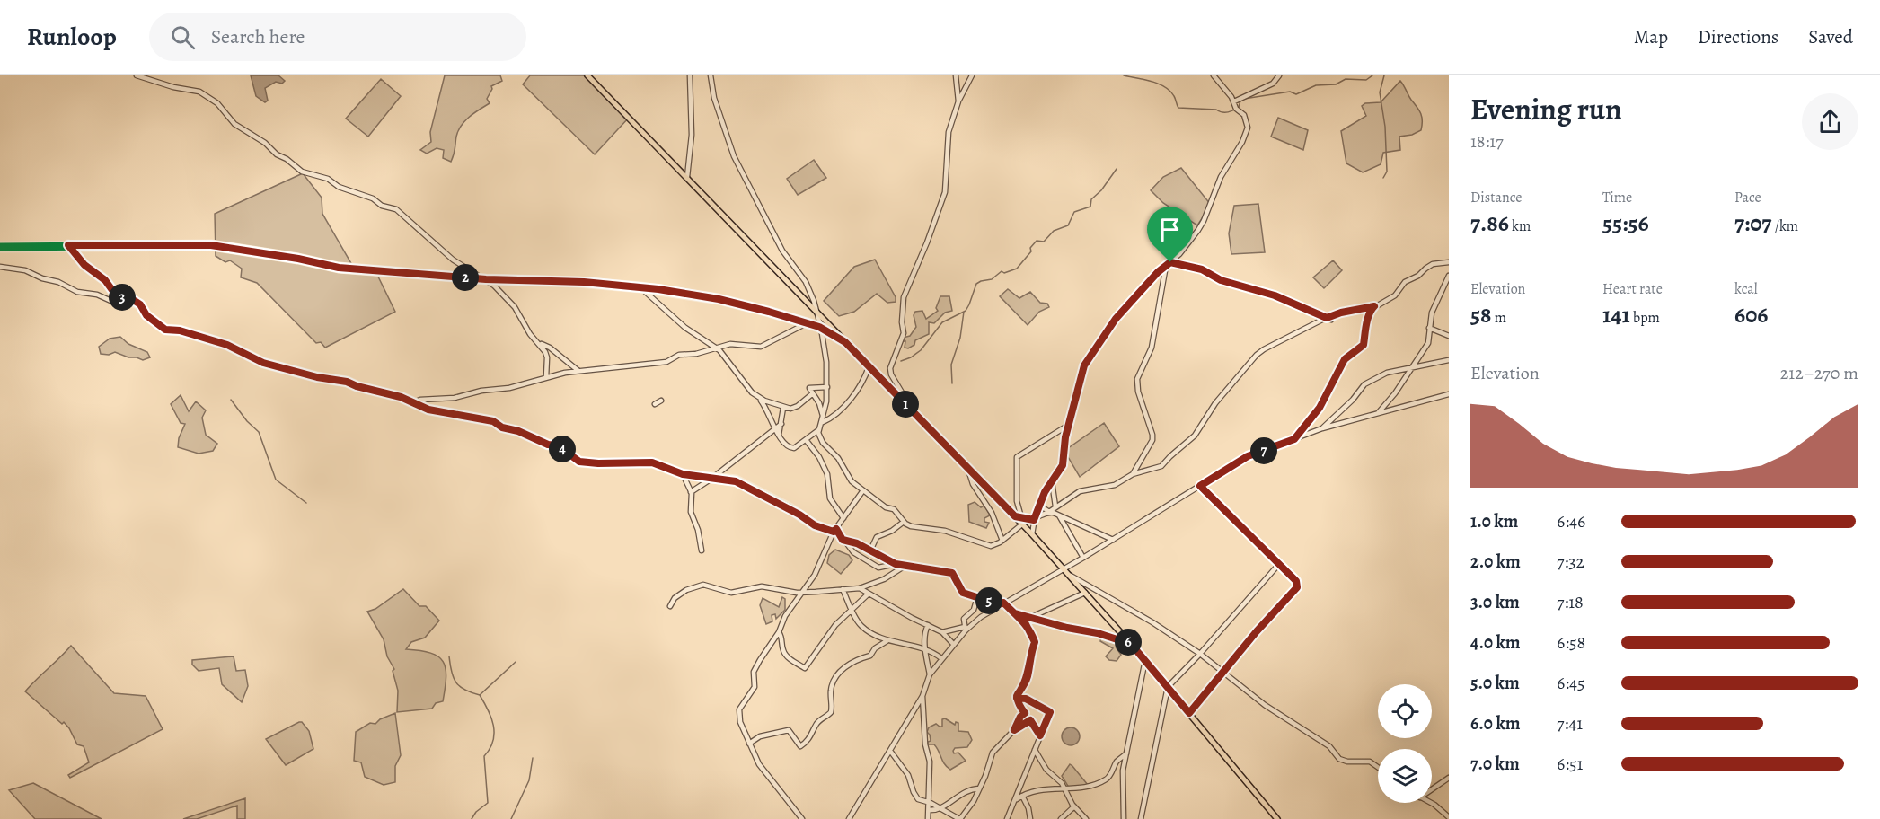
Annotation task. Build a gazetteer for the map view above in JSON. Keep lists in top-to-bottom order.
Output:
{
  "page": {
    "header": "Runloop",
    "search": "Search here",
    "nav": ["Map", "Directions", "Saved"],
    "heading": ["Evening run", "18:17"],
    "stats": [
      ["Distance", "7.86 km"],
      ["Time", "55:56"],
      ["Pace", "7:07 /km"],
      ["Elevation", "58 m"],
      ["Heart rate", "141 bpm"],
      ["kcal", "606"]
    ],
    "pins": [
      "2",
      "3",
      "1",
      "4",
      "7",
      "5",
      "6"
    ],
    "chart": ["Elevation", "212–270 m"],
    "list": [
      {
        "name": "1.0 km",
        "note": "6:46"
      },
      {
        "name": "2.0 km",
        "note": "7:32"
      },
      {
        "name": "3.0 km",
        "note": "7:18"
      },
      {
        "name": "4.0 km",
        "note": "6:58"
      },
      {
        "name": "5.0 km",
        "note": "6:45"
      },
      {
        "name": "6.0 km",
        "note": "7:41"
      },
      {
        "name": "7.0 km",
        "note": "6:51"
      }
    ]
  }
}
